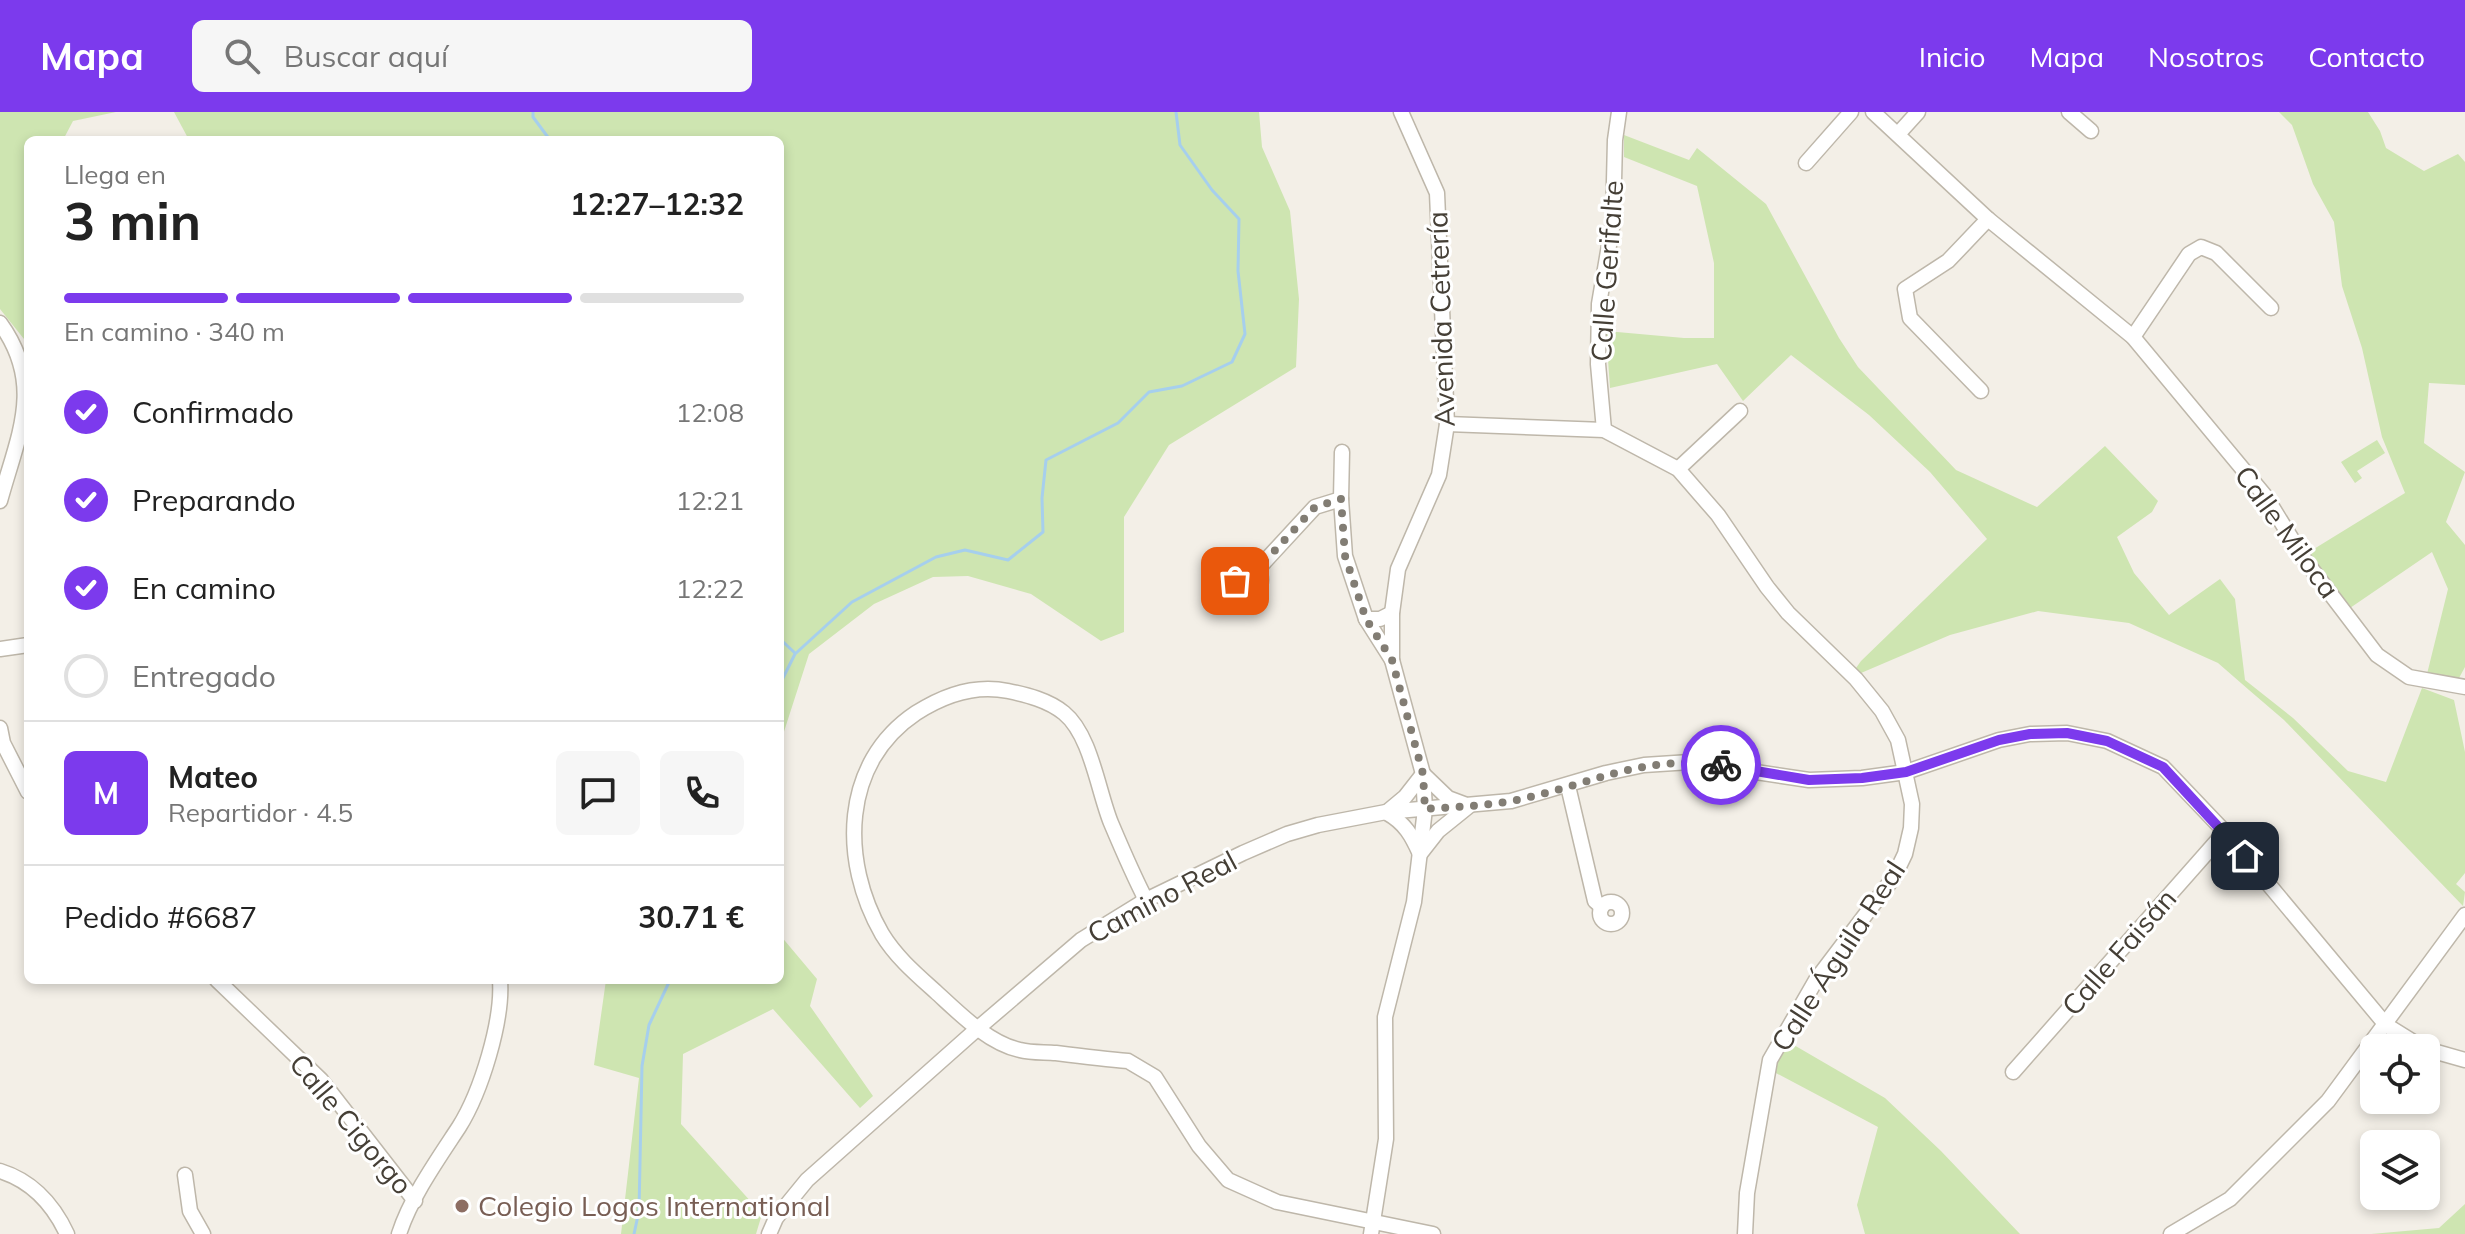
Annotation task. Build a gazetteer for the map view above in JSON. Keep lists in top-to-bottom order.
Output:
{
  "streets": {
    "street": [
      "Calle Gerifalte",
      "Avenida Cetrería",
      "Calle Miloca",
      "Camino Real",
      "Calle Faisán",
      "Calle Águila Real",
      "Calle Cigorgo"
    ]
  },
  "crossings": [
    ["Calle Gerifalte", "Calle Águila Real"],
    ["Avenida Cetrería", "Camino Real"],
    ["Avenida Cetrería", "Calle Águila Real"],
    ["Camino Real", "Calle Faisán"],
    ["Camino Real", "Calle Águila Real"]
  ],
  "places": ["Colegio Logos International"],
  "page": {
    "header": "Mapa",
    "search": "Buscar aquí",
    "nav": [
      "Inicio",
      "Mapa",
      "Nosotros",
      "Contacto"
    ],
    "heading": ["3 min", "Llega en", "12:27–12:32"],
    "panel": [
      "Mateo",
      "Repartidor · 4.5",
      "Pedido #6687",
      "30.71 €"
    ],
    "bar": "En camino · 340 m",
    "list": [
      ["Confirmado", "12:08"],
      ["Preparando", "12:21"],
      ["En camino", "12:22"],
      "Entregado"
    ],
    "round": "M"
  }
}
